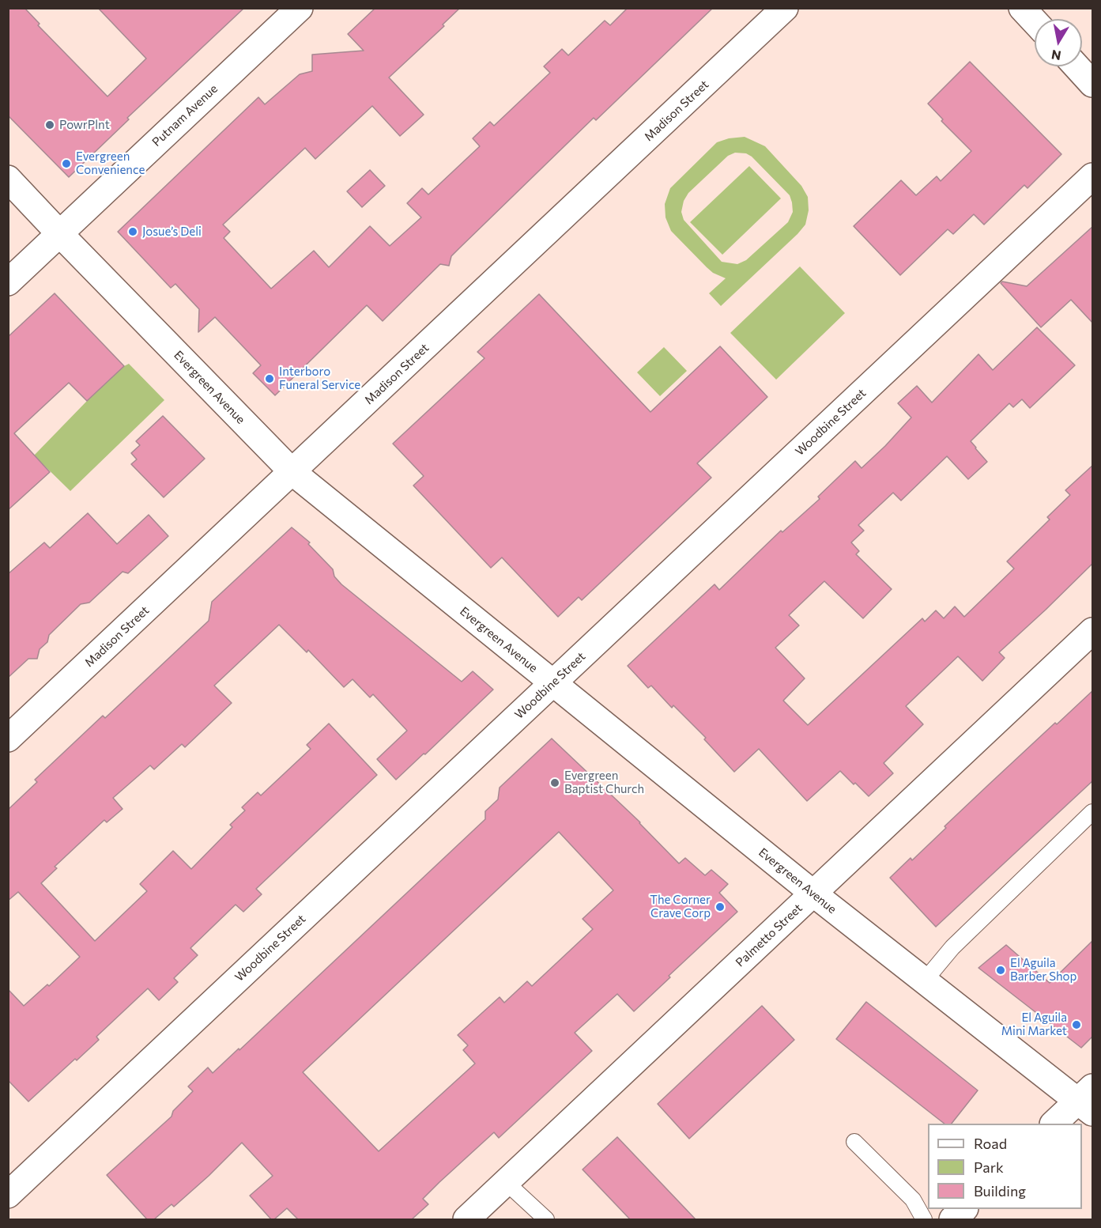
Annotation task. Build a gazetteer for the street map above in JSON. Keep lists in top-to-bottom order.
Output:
{
  "streets": {
    "street": [
      "Madison Street",
      "Putnam Avenue",
      "Evergreen Avenue",
      "Woodbine Street",
      "Palmetto Street"
    ]
  },
  "crossings": [
    ["Madison Street", "Evergreen Avenue"],
    ["Putnam Avenue", "Evergreen Avenue"],
    ["Evergreen Avenue", "Woodbine Street"],
    ["Evergreen Avenue", "Palmetto Street"]
  ],
  "places": [
    "PowrPlnt",
    "Evergreen Convenience",
    "Josue’s Deli",
    "Interboro Funeral Service",
    "Evergreen Baptist Church",
    "The Corner Crave Corp",
    "El Aguila Barber Shop",
    "El Aguila Mini Market"
  ],
  "legend": ["Road", "Park", "Building"],
  "north": "bottom"
}
